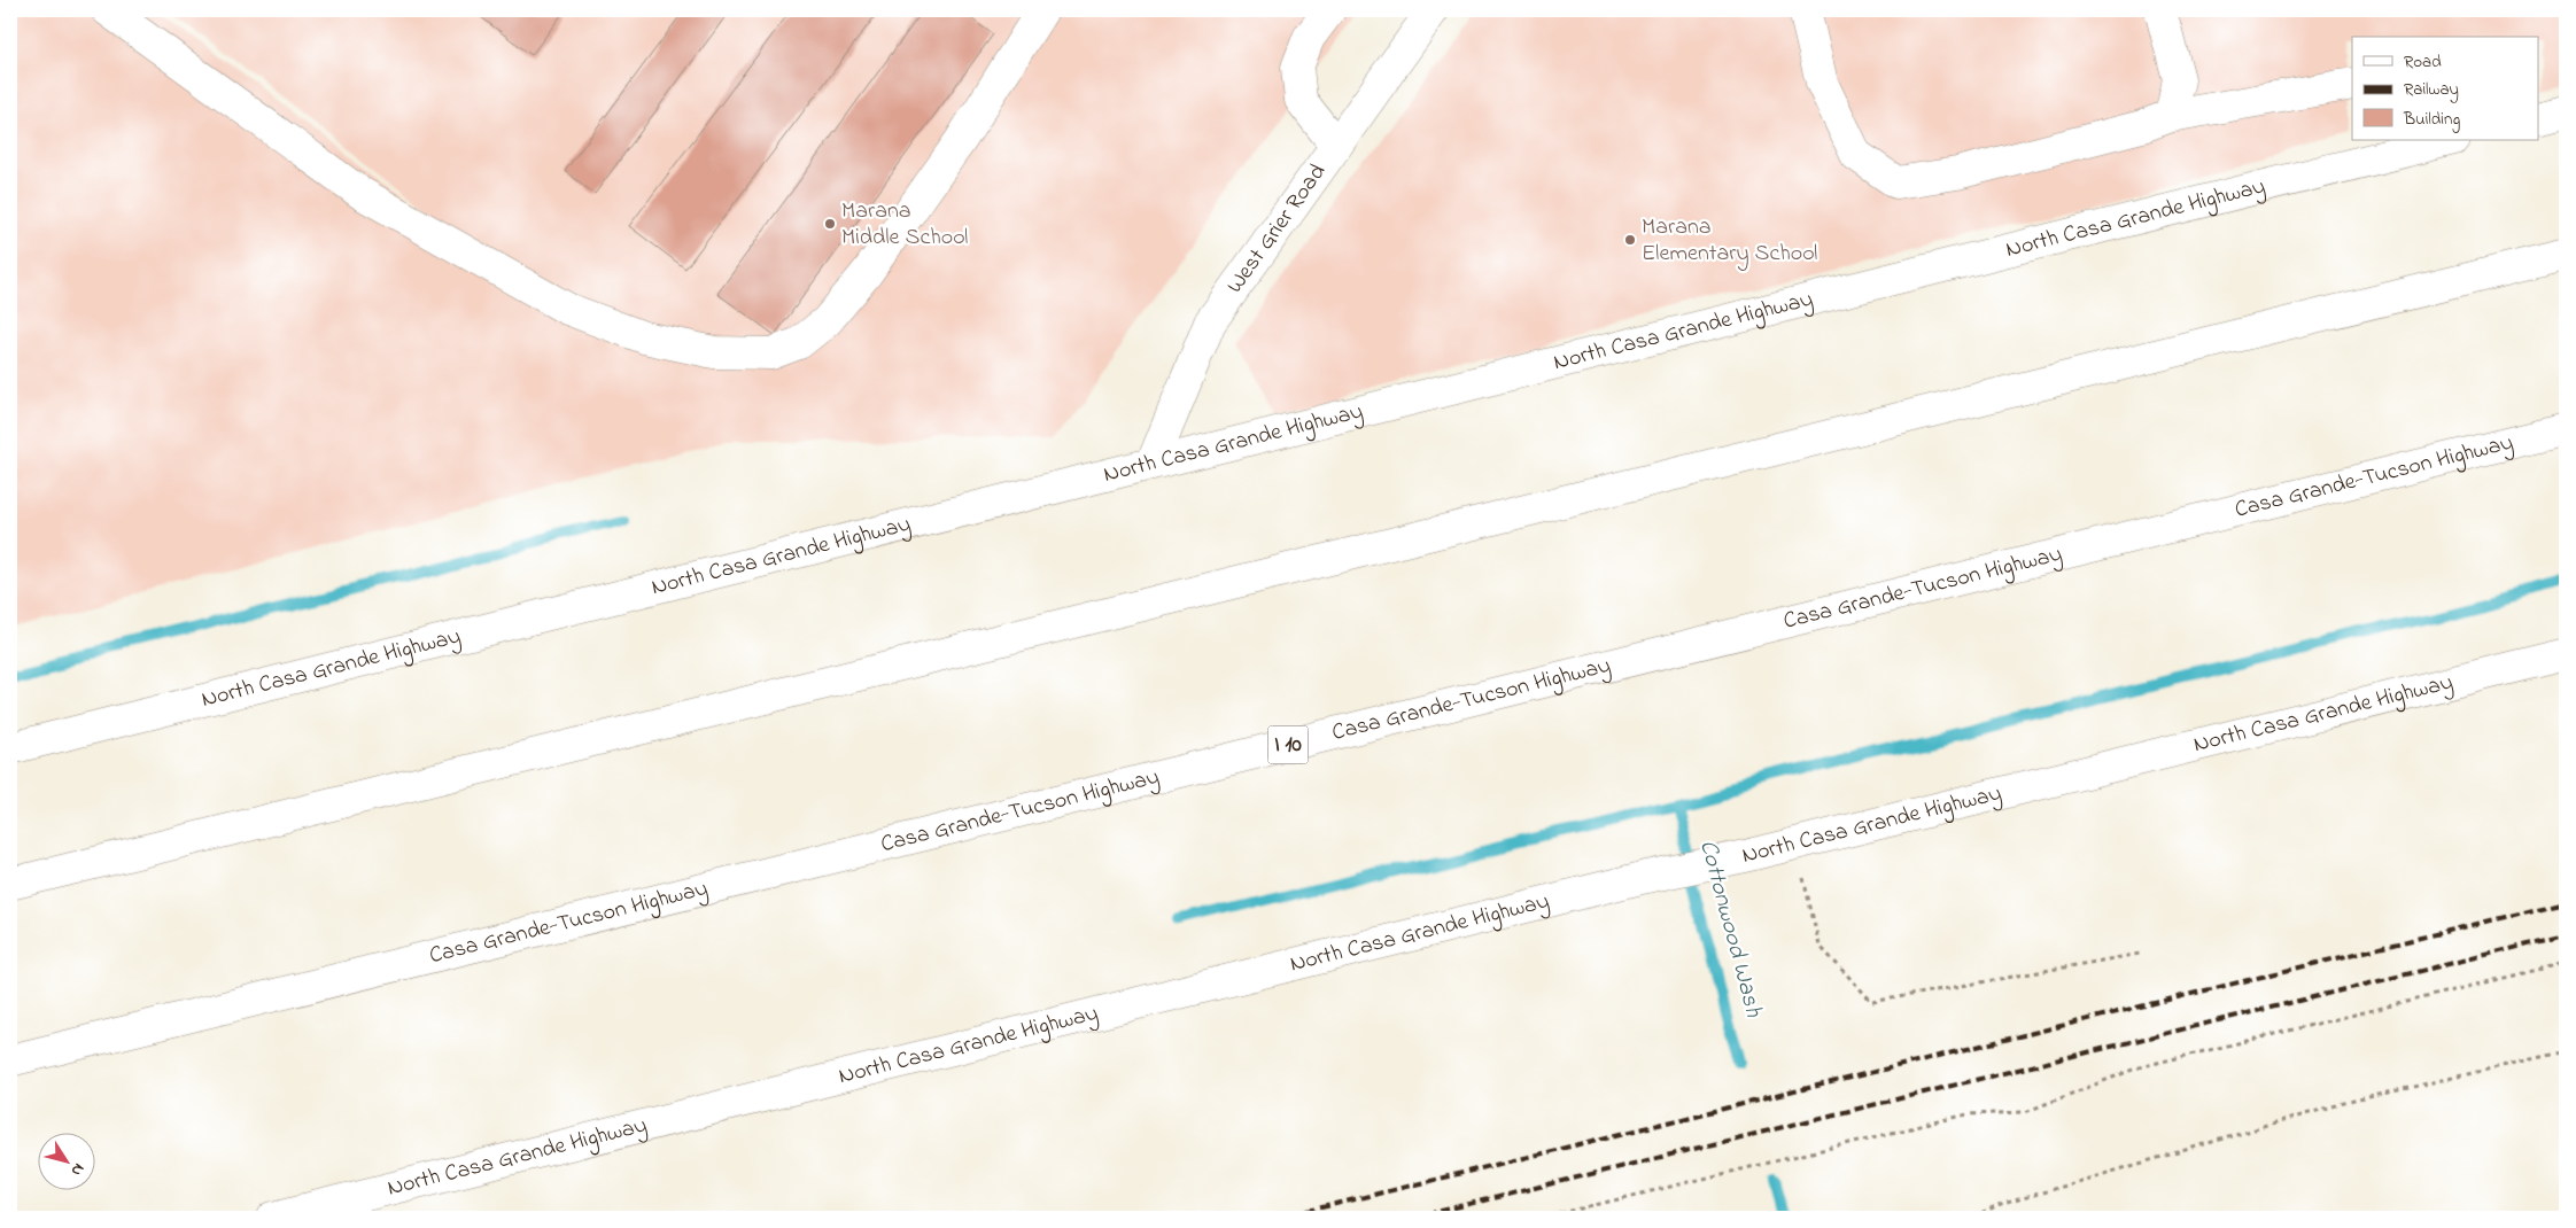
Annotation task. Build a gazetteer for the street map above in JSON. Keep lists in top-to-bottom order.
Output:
{
  "streets": {
    "main road": [
      "North Casa Grande Highway",
      "West Grier Road",
      "Casa Grande-Tucson Highway",
      "I 10"
    ]
  },
  "crossings": [
    ["North Casa Grande Highway", "West Grier Road"]
  ],
  "water": ["Cottonwood Wash"],
  "places": ["Marana Middle School", "Marana Elementary School"],
  "legend": ["Road", "Railway", "Building"],
  "north": "bottom right"
}
